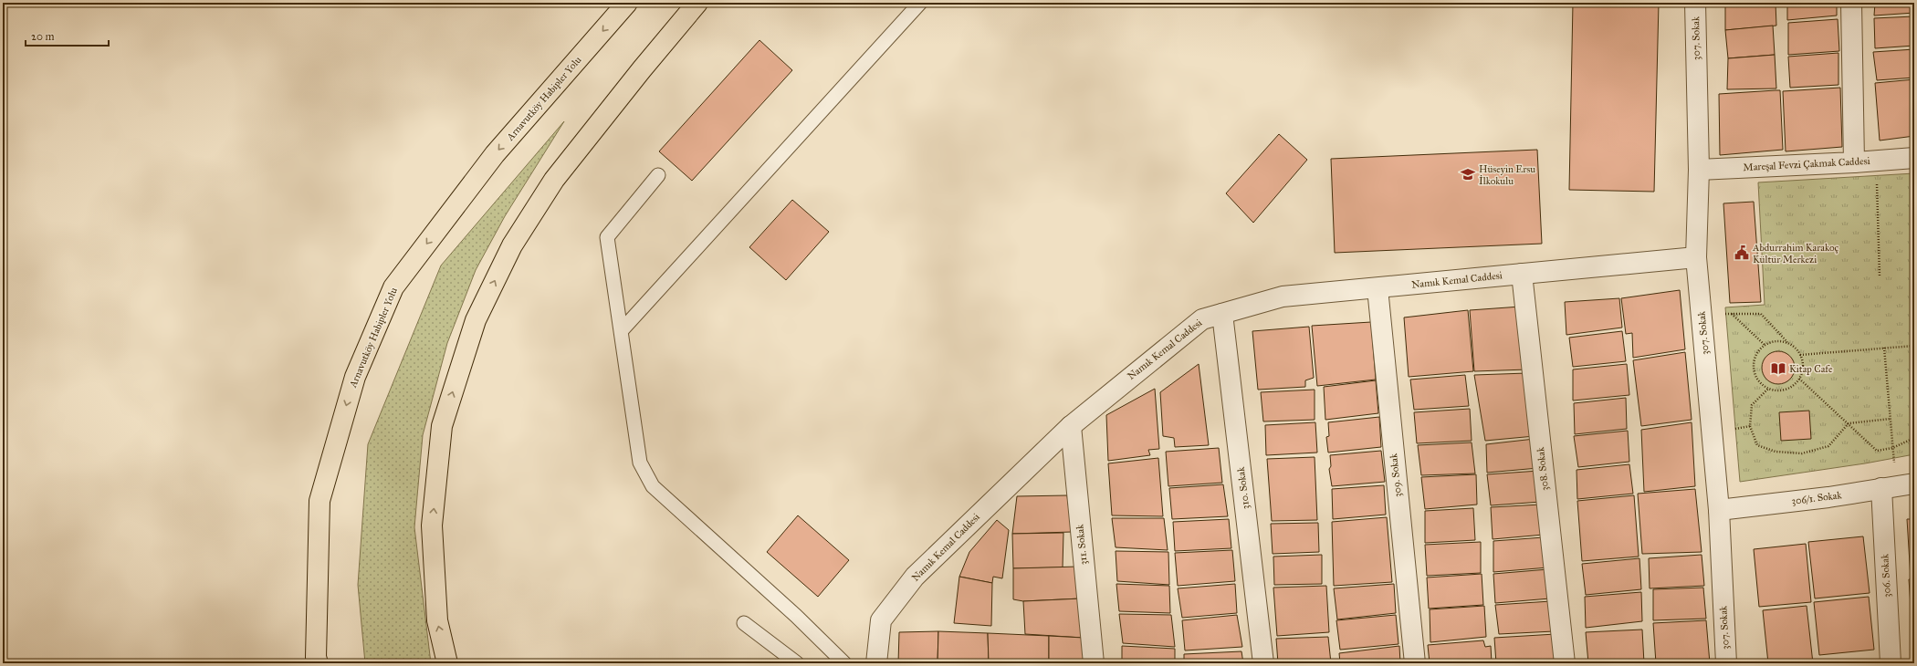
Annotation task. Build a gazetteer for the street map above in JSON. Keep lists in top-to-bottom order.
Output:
{
  "streets": {
    "highway": ["Arnavutköy Habipler Yolu"],
    "street": [
      "307. Sokak",
      "Mareşal Fevzi Çakmak Caddesi",
      "Namık Kemal Caddesi",
      "308. Sokak",
      "309. Sokak",
      "310. Sokak",
      "306/1. Sokak",
      "311. Sokak",
      "306. Sokak"
    ]
  },
  "crossings": [
    ["307. Sokak", "Mareşal Fevzi Çakmak Caddesi"],
    ["307. Sokak", "Namık Kemal Caddesi"],
    ["307. Sokak", "306/1. Sokak"],
    ["Namık Kemal Caddesi", "308. Sokak"],
    ["Namık Kemal Caddesi", "309. Sokak"],
    ["Namık Kemal Caddesi", "310. Sokak"],
    ["Namık Kemal Caddesi", "311. Sokak"],
    ["306/1. Sokak", "306. Sokak"]
  ],
  "places": {
    "school or university": ["Hüseyin Ersu İlkokulu"],
    "public building": ["Abdurrahim Karakoç Kültür Merkezi"],
    "library": ["Kitap Cafe"]
  },
  "scale_bar": "20 m"
}
